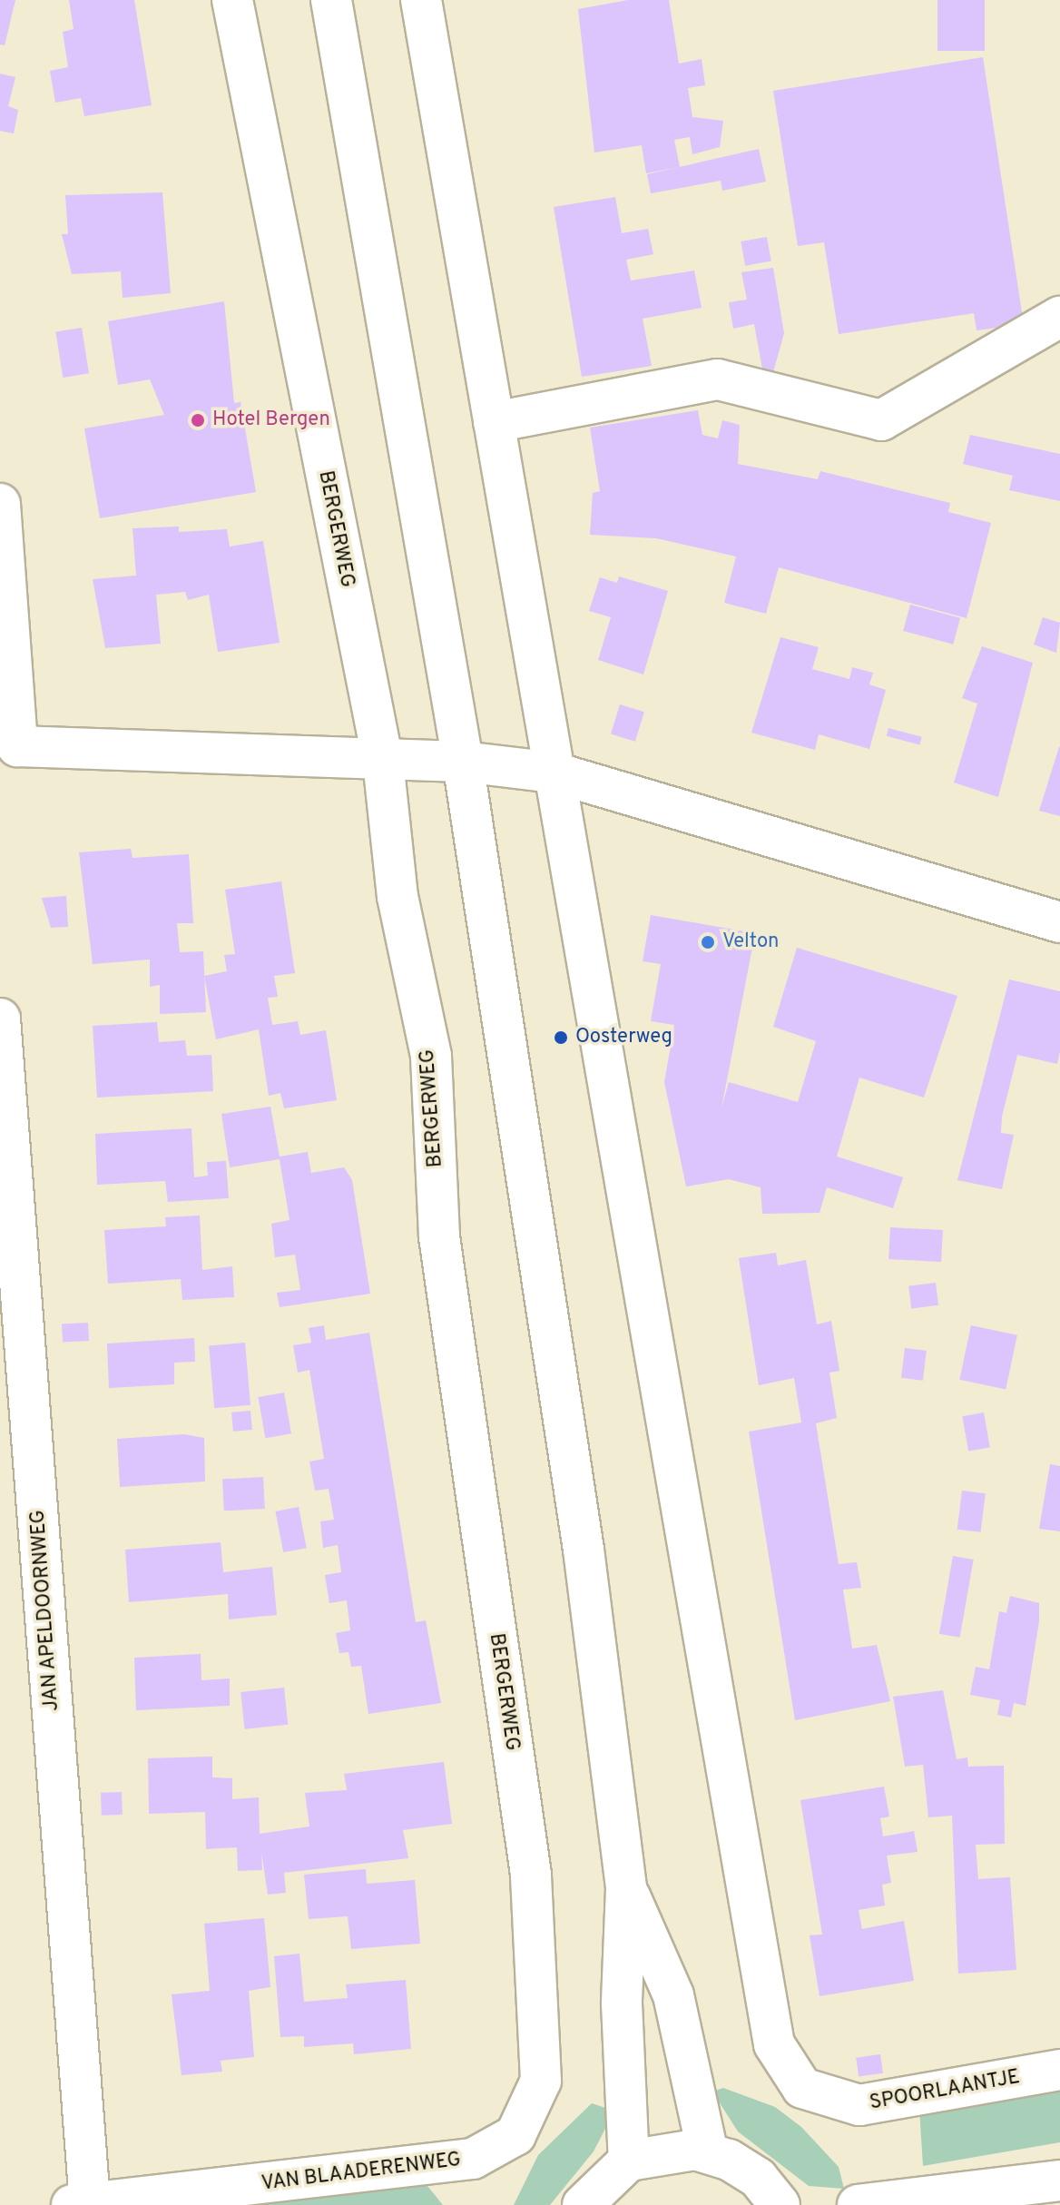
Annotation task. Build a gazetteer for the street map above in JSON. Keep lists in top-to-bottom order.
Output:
{
  "streets": {
    "street": [
      "BERGERWEG",
      "JAN APELDOORNWEG",
      "SPOORLAANTJE",
      "VAN BLAADERENWEG"
    ]
  },
  "crossings": [
    ["BERGERWEG", "VAN BLAADERENWEG"],
    ["JAN APELDOORNWEG", "VAN BLAADERENWEG"]
  ],
  "places": ["Hotel Bergen", "Velton", "Oosterweg"]
}
